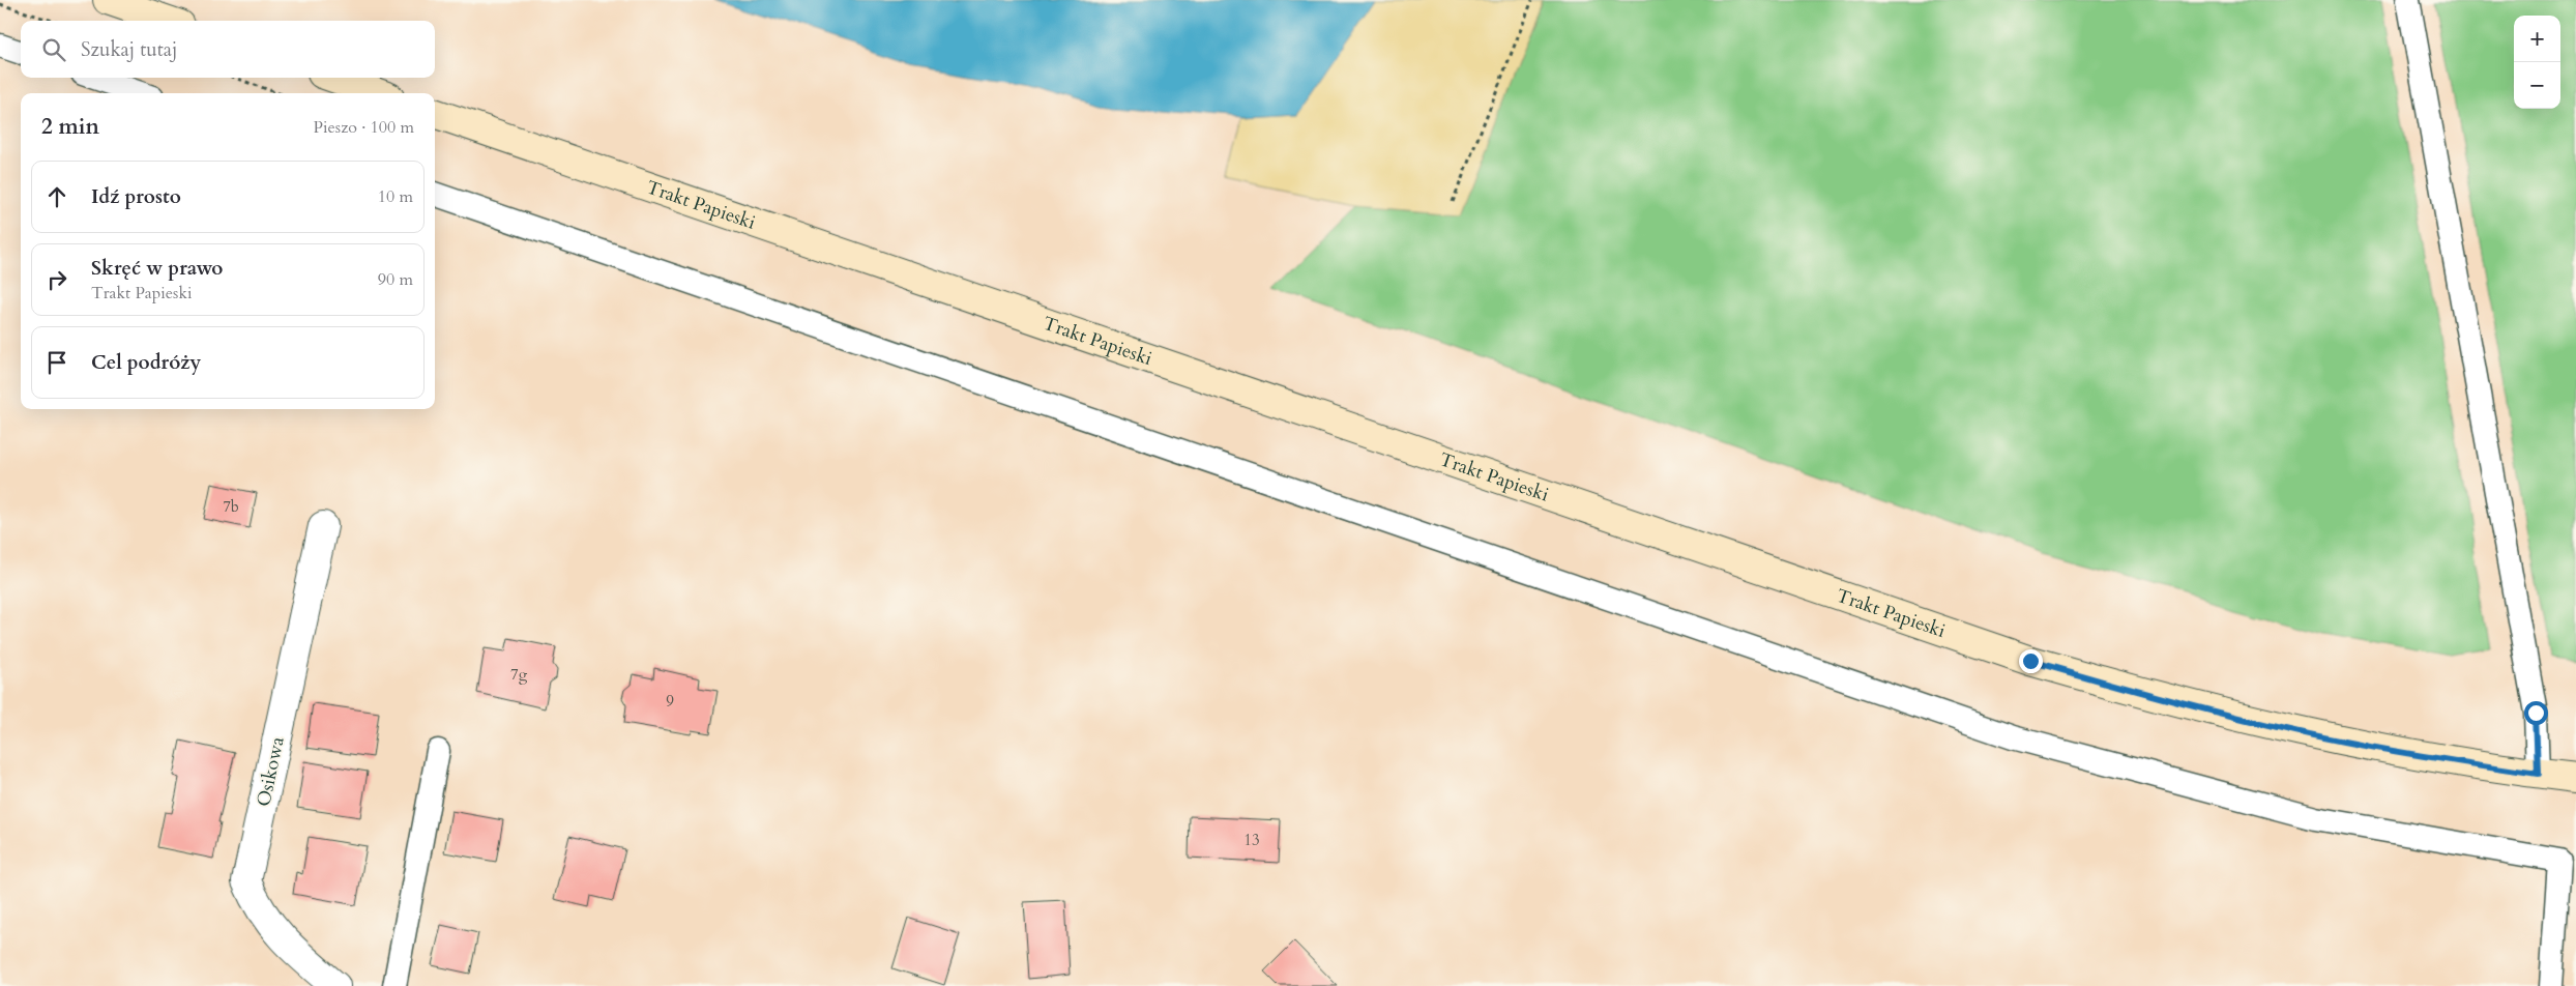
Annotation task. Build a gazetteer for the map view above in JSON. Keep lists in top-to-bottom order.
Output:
{
  "streets": {
    "street": ["Trakt Papieski", "Osikowa"]
  },
  "house_numbers": [
    "7b",
    "7g",
    "9",
    "13"
  ],
  "page": {
    "map_buttons": ["+", "−"],
    "search": "Szukaj tutaj",
    "heading": ["2 min", "Pieszo · 100 m"],
    "list": [
      ["Idź prosto", "10 m"],
      ["Skręć w prawo", "Trakt Papieski", "90 m"],
      "Cel podróży"
    ]
  }
}
